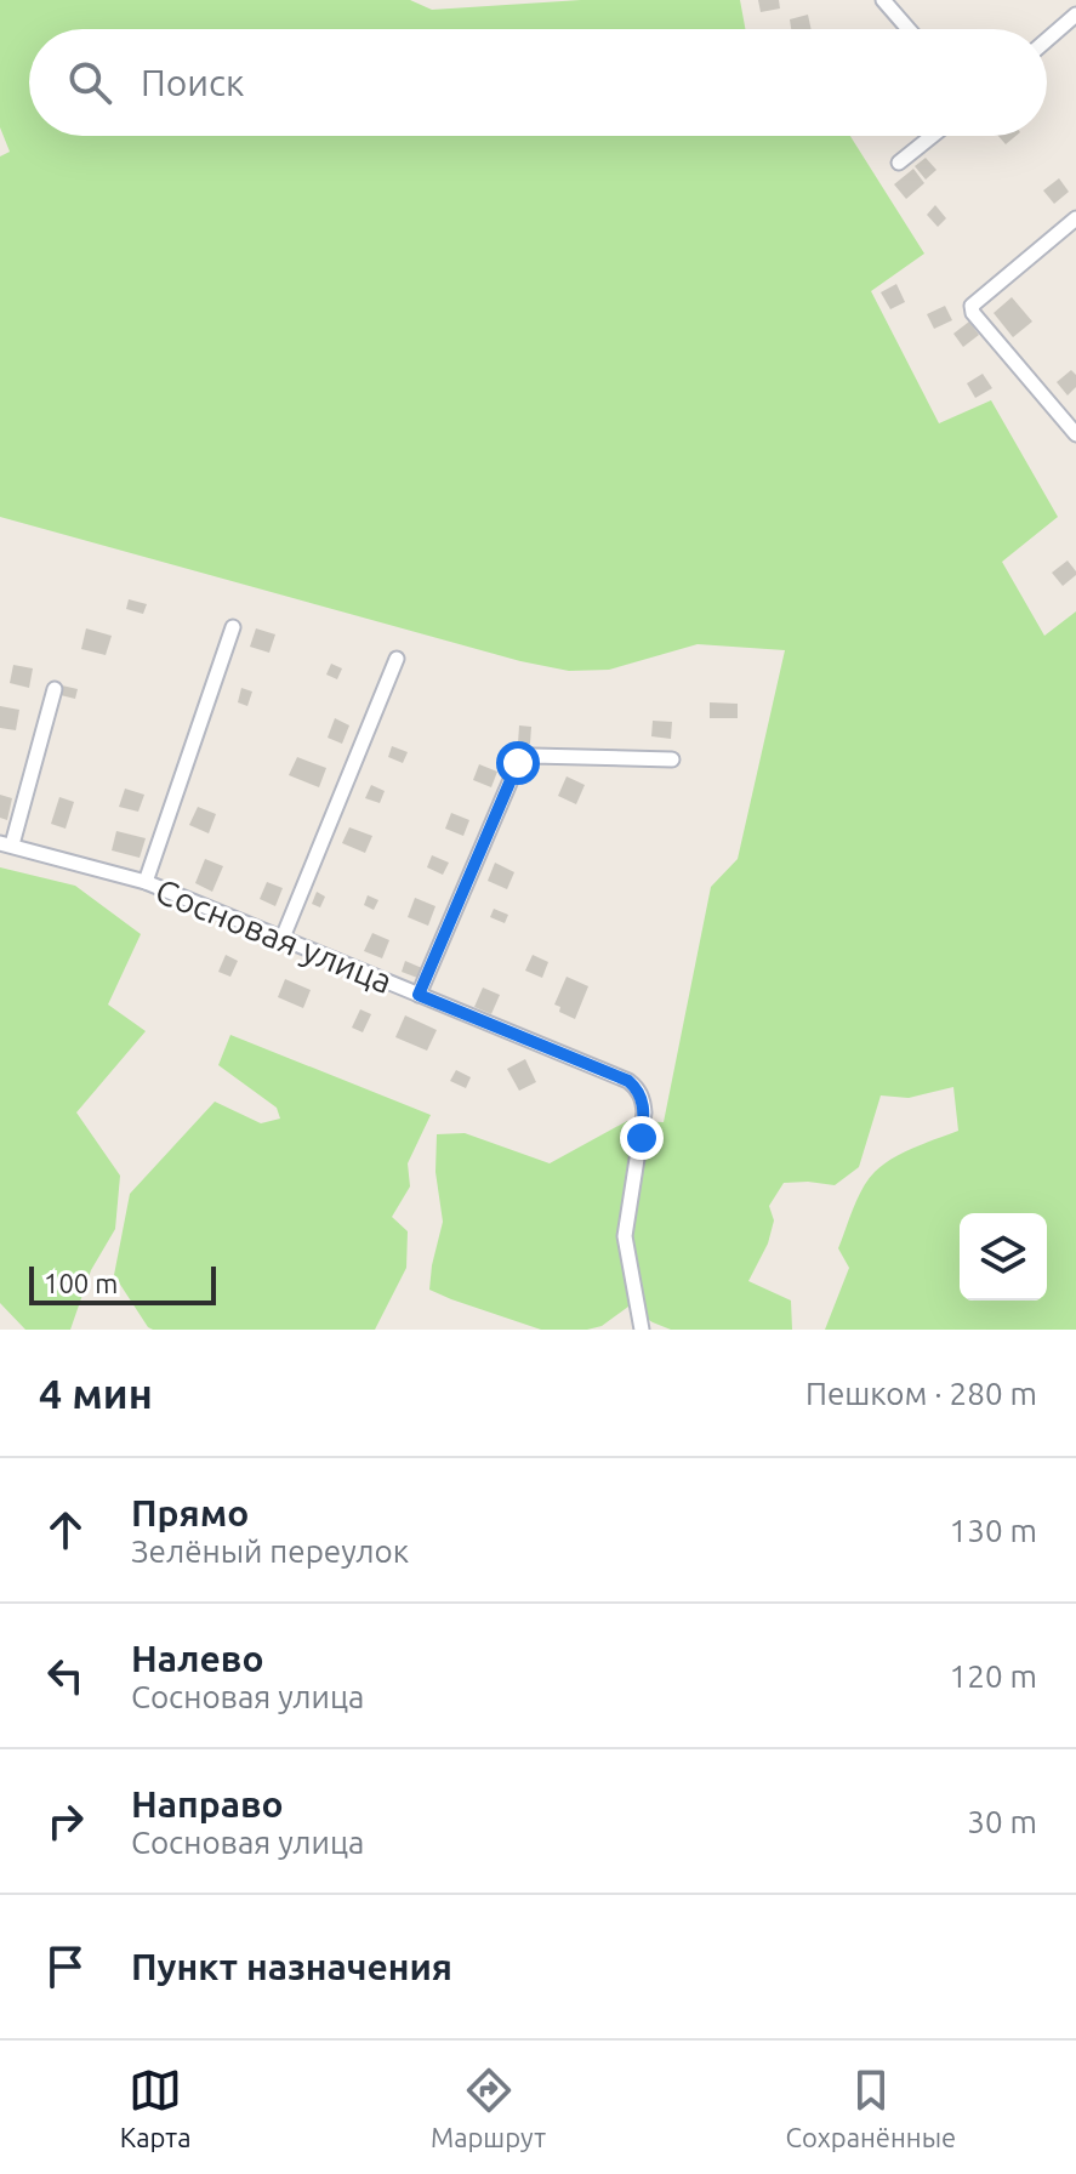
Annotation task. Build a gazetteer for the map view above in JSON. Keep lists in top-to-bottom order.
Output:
{
  "streets": {
    "street": ["Сосновая улица"]
  },
  "scale_bar": "100 m",
  "page": {
    "search": "Поиск",
    "scale": "100 m",
    "heading": ["4 мин", "Пешком · 280 m"],
    "list": [
      ["Прямо", "Зелёный переулок", "130 m"],
      ["Налево", "Сосновая улица", "120 m"],
      ["Направо", "Сосновая улица", "30 m"],
      "Пункт назначения"
    ],
    "nav": ["Карта", "Маршрут", "Сохранённые"]
  }
}
